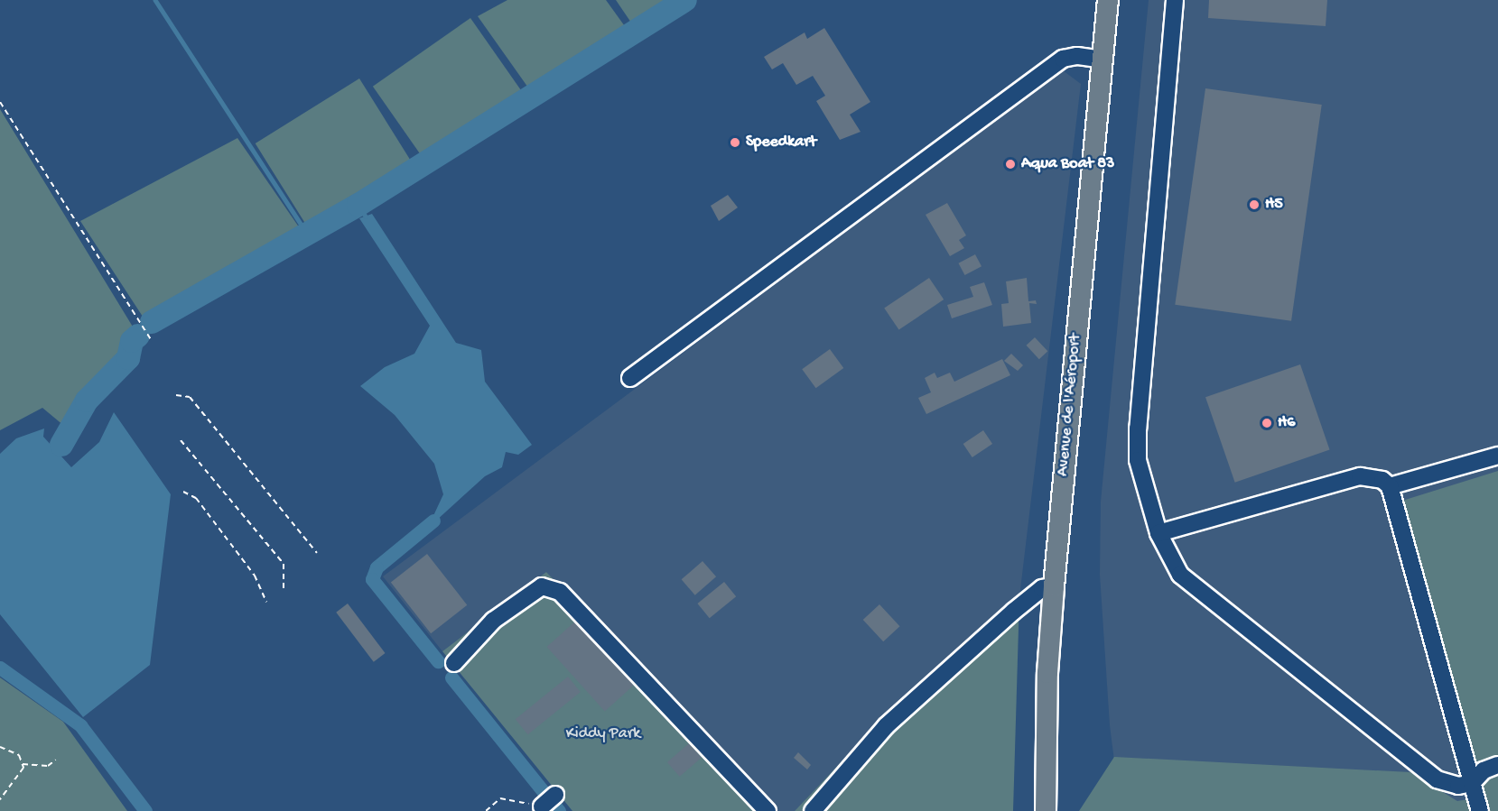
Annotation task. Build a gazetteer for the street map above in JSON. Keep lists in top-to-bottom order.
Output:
{
  "streets": {
    "main road": ["Avenue de l'Aéroport"]
  },
  "parks": ["Kiddy Park"],
  "places": [
    "Speedkart",
    "Aqua Boat 83",
    "H5",
    "H6"
  ]
}
